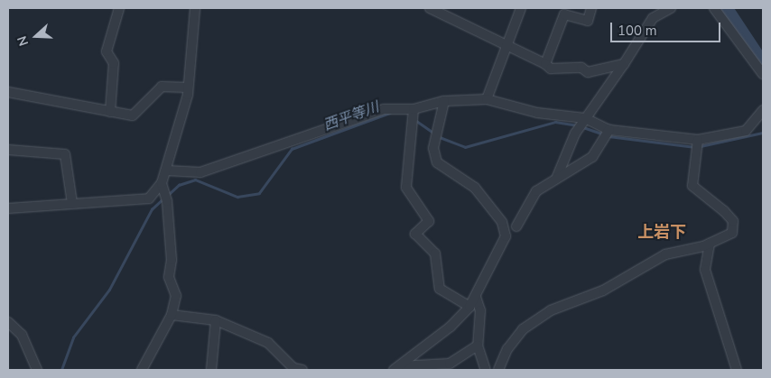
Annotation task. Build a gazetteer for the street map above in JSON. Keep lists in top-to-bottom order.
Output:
{
  "districts": ["上岩下"],
  "water": ["西平等川"],
  "scale_bar": "100 m",
  "north": "left"
}
